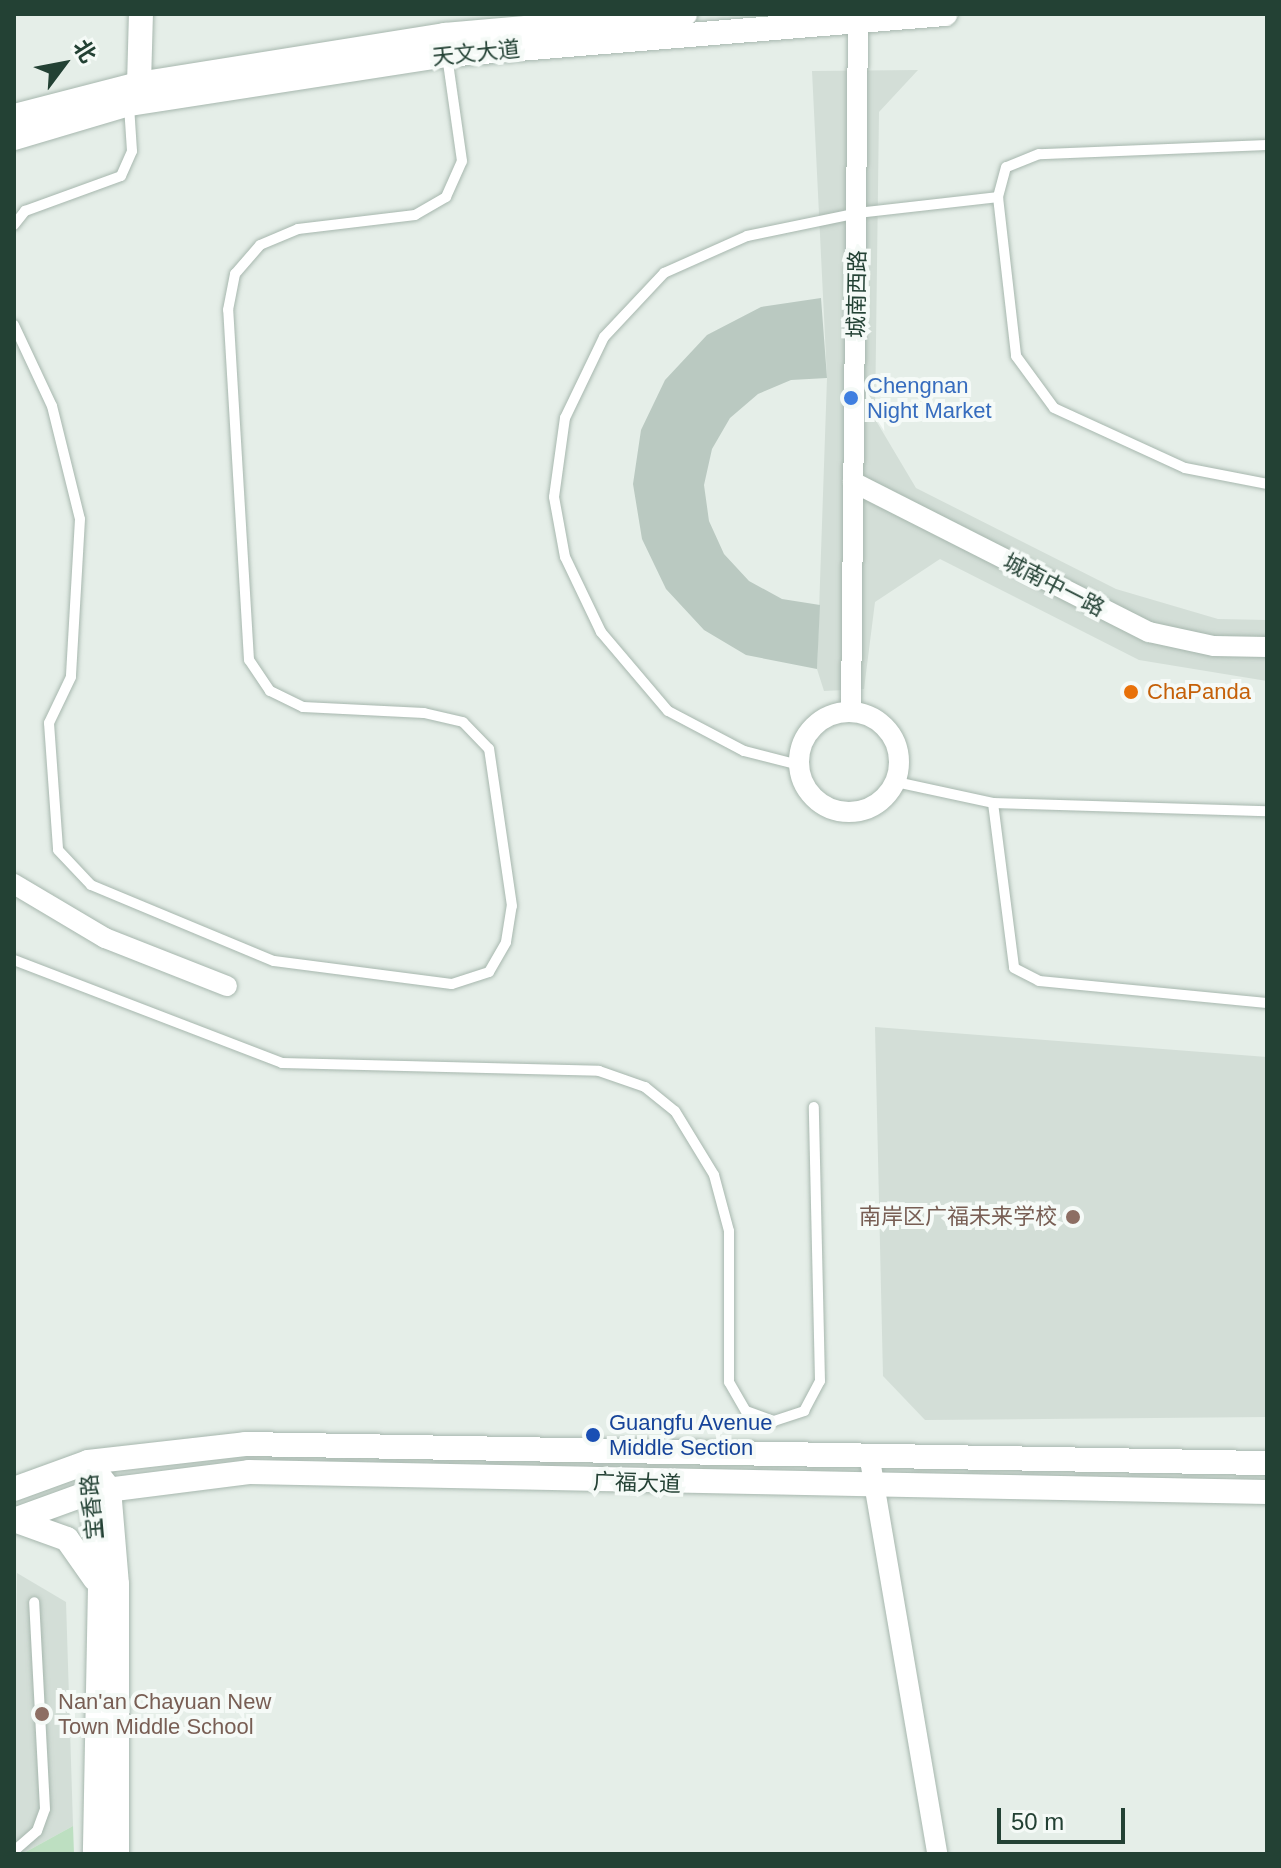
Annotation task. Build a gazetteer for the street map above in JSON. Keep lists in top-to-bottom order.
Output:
{
  "streets": {
    "main road": ["天文大道", "广福大道", "宝香路"],
    "street": ["城南西路", "城南中一路"]
  },
  "crossings": [
    ["天文大道", "城南西路"],
    ["城南西路", "城南中一路"],
    ["广福大道", "宝香路"]
  ],
  "places": [
    "Chengnan Night Market",
    "ChaPanda",
    "南岸区广福未来学校",
    "Guangfu Avenue Middle Section",
    "Nan'an Chayuan New Town Middle School"
  ],
  "scale_bar": "50 m",
  "north": "top right"
}
